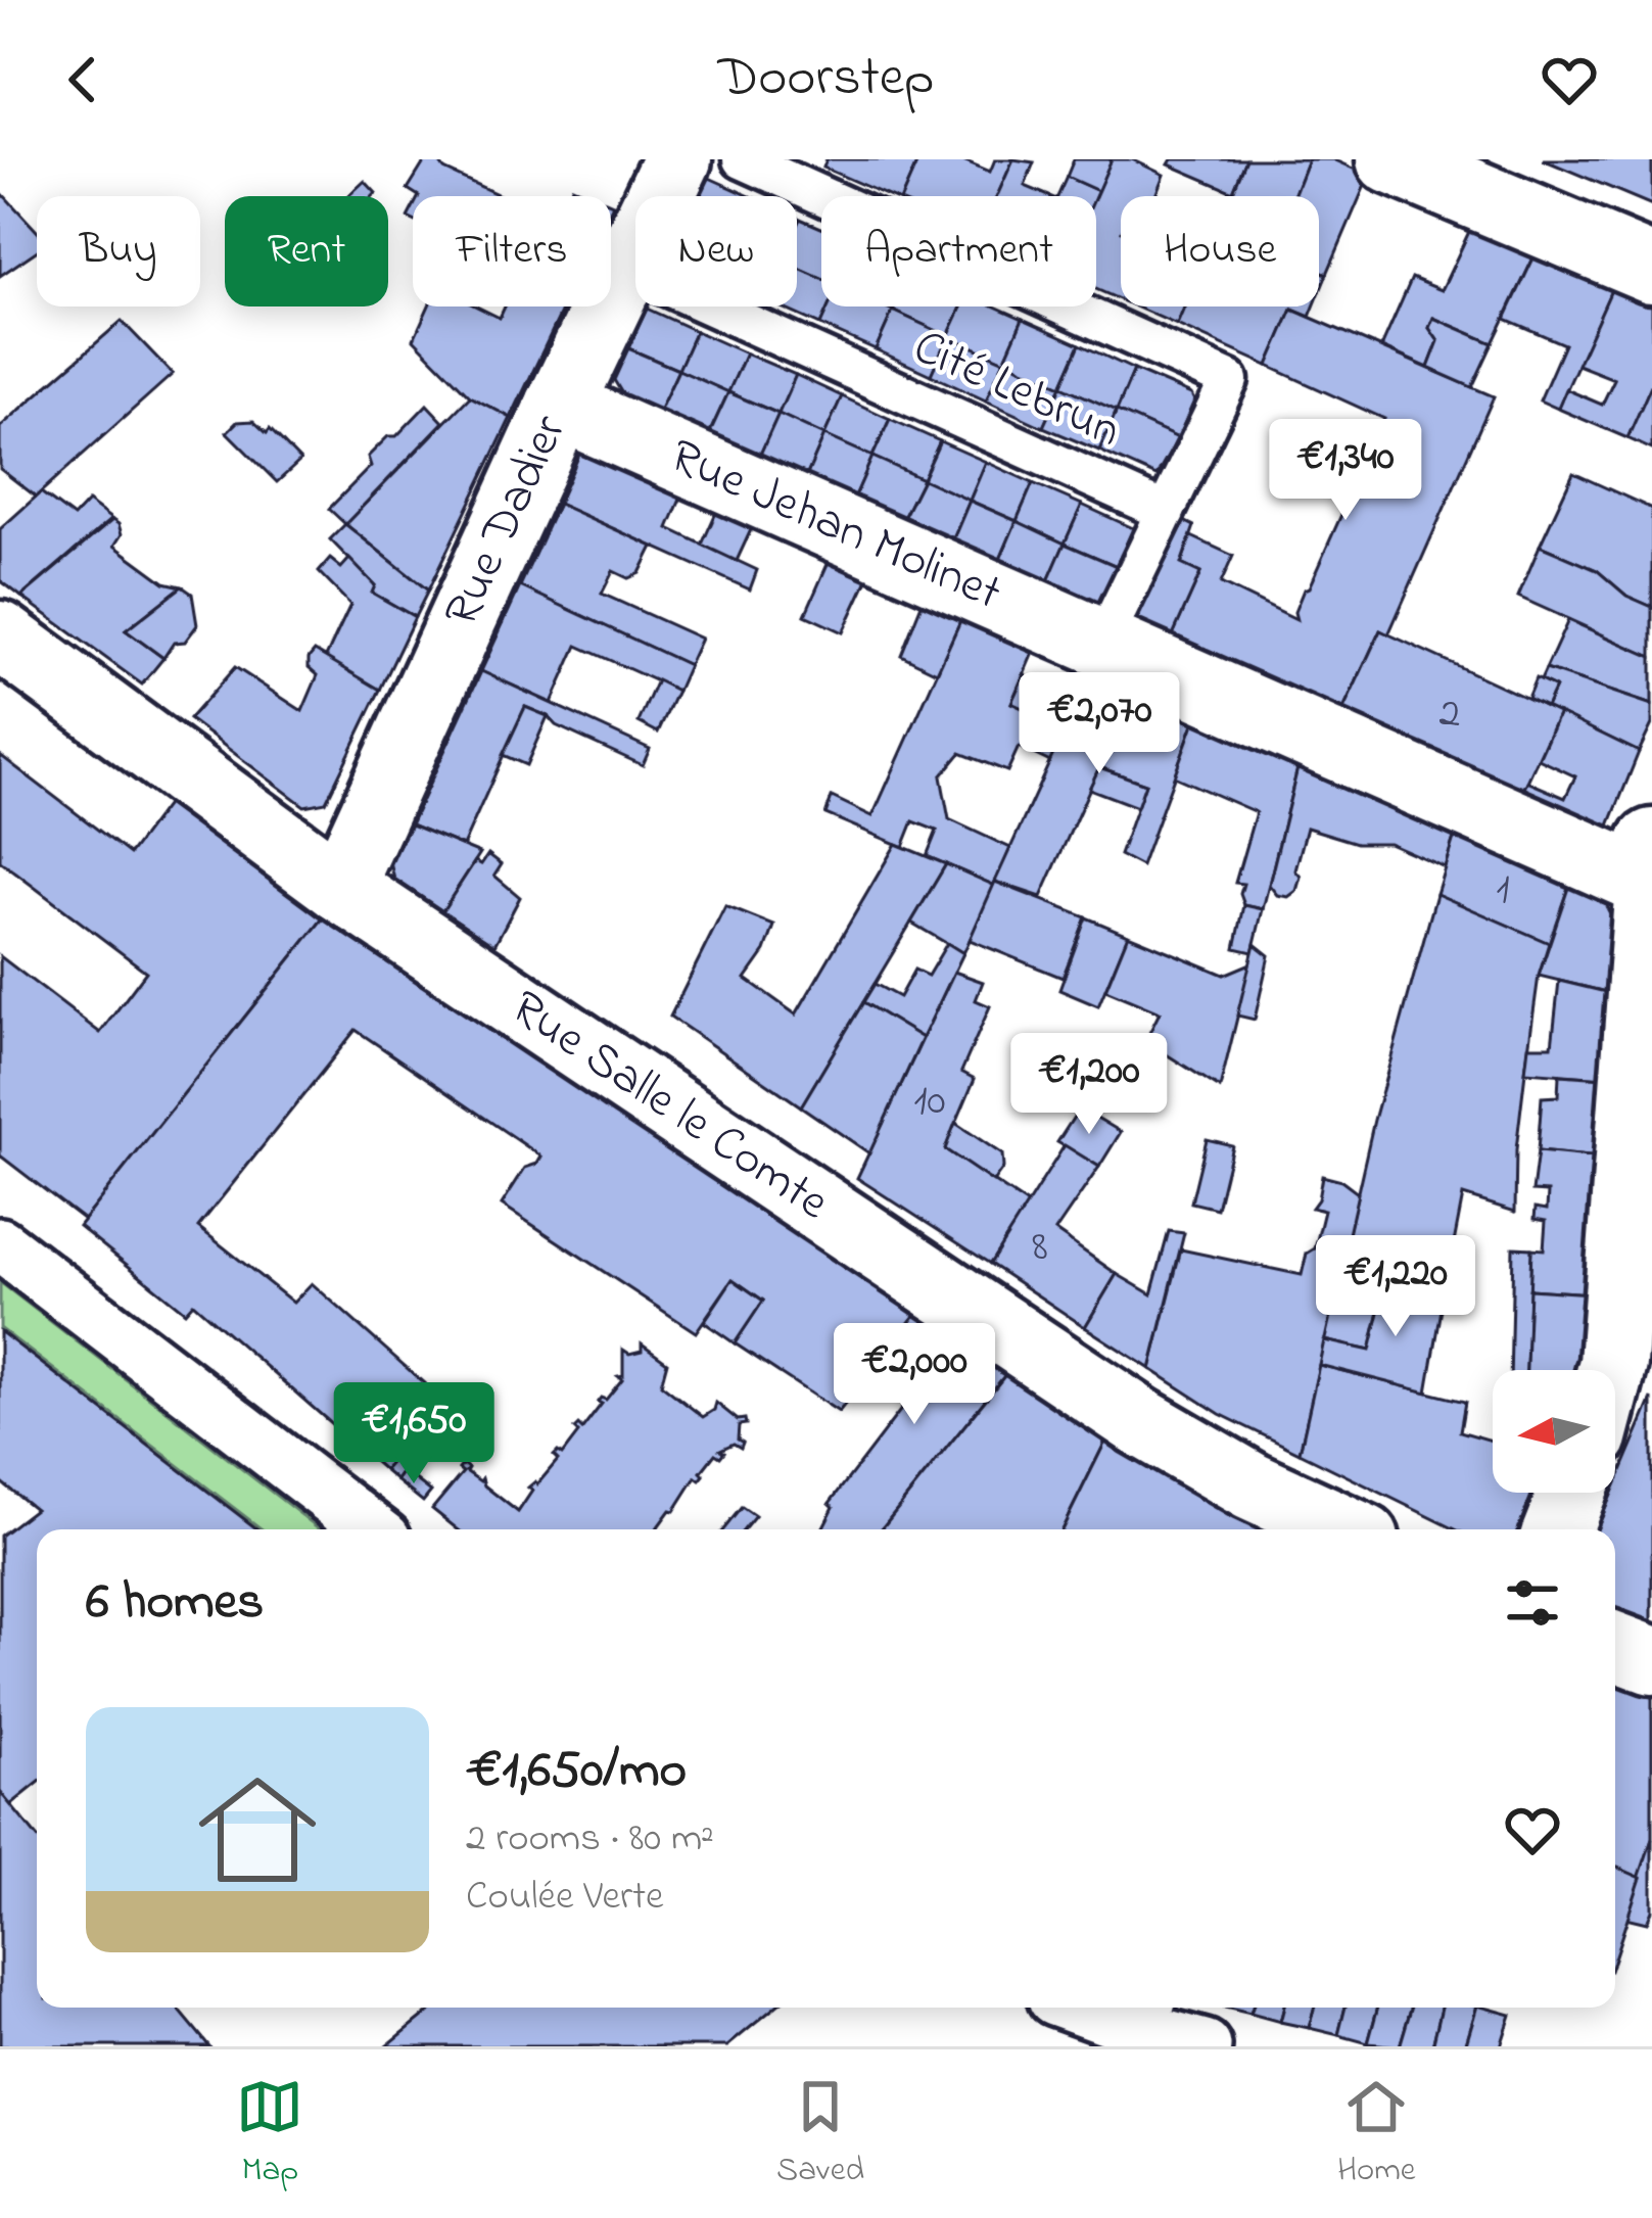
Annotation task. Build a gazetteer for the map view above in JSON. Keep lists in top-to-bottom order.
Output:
{
  "streets": {
    "street": ["Rue Dadier", "Rue Jehan Molinet", "Rue Salle le Comte"],
    "lane": ["Cité Lebrun"]
  },
  "crossings": [
    ["Cité Lebrun", "Rue Dadier"],
    ["Cité Lebrun", "Rue Jehan Molinet"],
    ["Rue Dadier", "Rue Jehan Molinet"],
    ["Rue Dadier", "Rue Salle le Comte"]
  ],
  "house_numbers": [
    "2",
    "1",
    "10",
    "8"
  ],
  "north": "left",
  "page": {
    "header": "Doorstep",
    "chip": [
      "Buy",
      "Rent",
      "Filters",
      "New",
      "Apartment",
      "House"
    ],
    "price": [
      "€1,340",
      "€2,070",
      "€1,200",
      "€1,220",
      "€2,000",
      "€1,650"
    ],
    "heading": "6 homes",
    "list": [
      {
        "name": "€1,650/mo",
        "note": "2 rooms · 80 m² · Coulée Verte"
      }
    ],
    "tabs": ["Map", "Saved", "Home"]
  }
}
